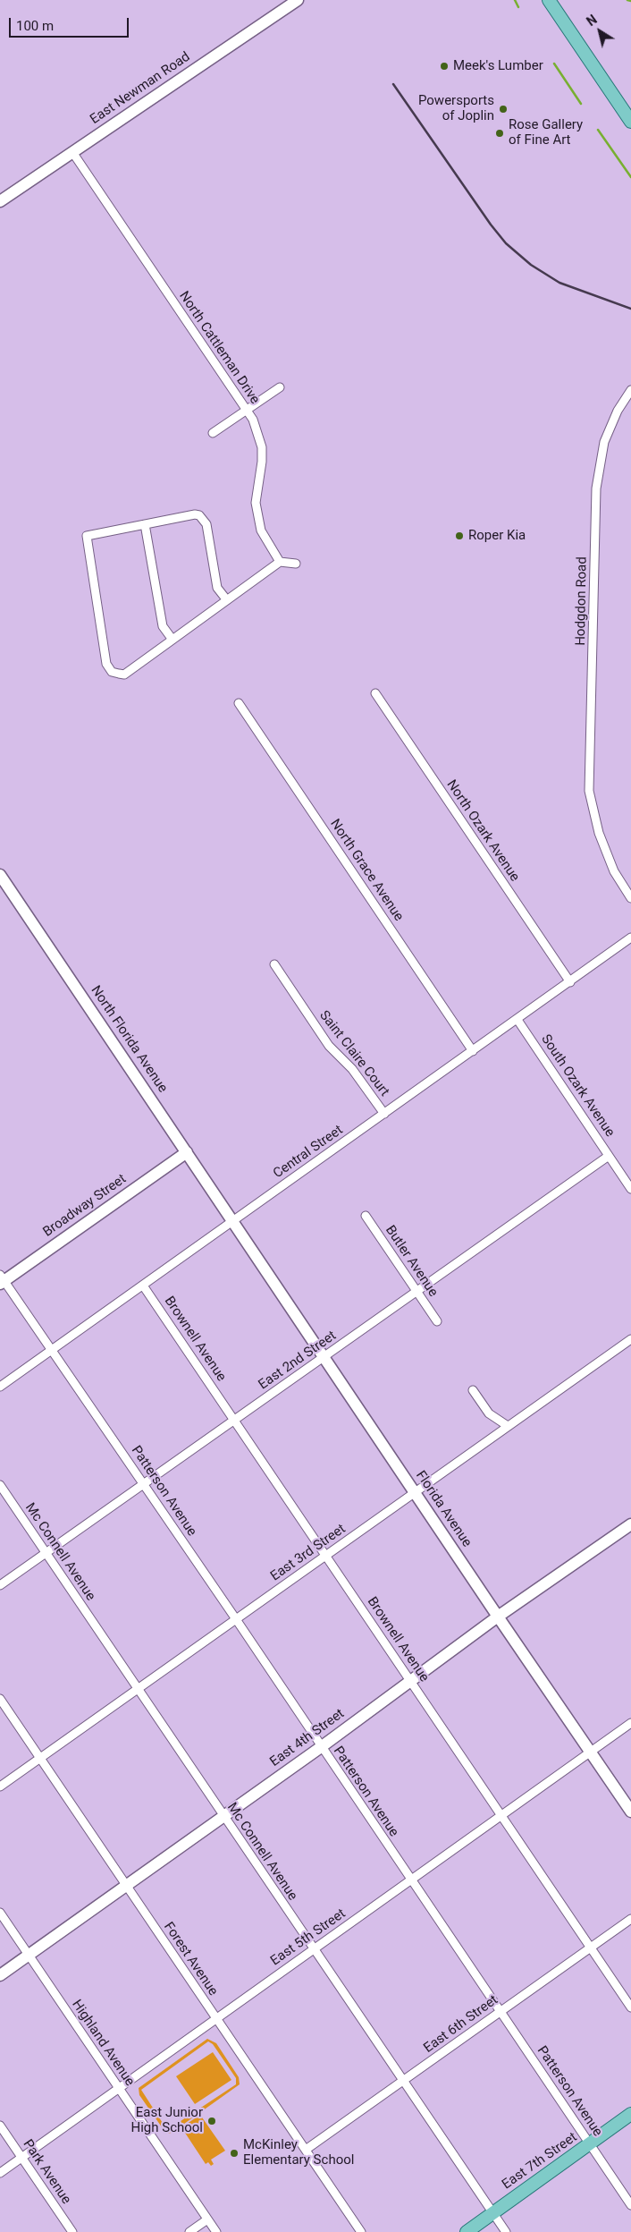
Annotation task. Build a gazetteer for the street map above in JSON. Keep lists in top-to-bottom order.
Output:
{
  "streets": {
    "main road": ["East 7th Street"],
    "street": [
      "East Newman Road",
      "North Cattleman Drive",
      "Hodgdon Road",
      "North Ozark Avenue",
      "North Grace Avenue",
      "North Florida Avenue",
      "Saint Claire Court",
      "South Ozark Avenue",
      "Central Street",
      "Broadway Street",
      "Butler Avenue",
      "Brownell Avenue",
      "East 2nd Street",
      "Patterson Avenue",
      "Florida Avenue",
      "Mc Connell Avenue",
      "East 3rd Street",
      "East 4th Street",
      "East 5th Street",
      "Forest Avenue",
      "East 6th Street",
      "Highland Avenue",
      "Park Avenue"
    ]
  },
  "crossings": [
    ["East Newman Road", "North Cattleman Drive"],
    ["North Ozark Avenue", "Central Street"],
    ["North Grace Avenue", "Central Street"],
    ["North Florida Avenue", "Central Street"],
    ["North Florida Avenue", "Broadway Street"],
    ["North Florida Avenue", "Florida Avenue"],
    ["Saint Claire Court", "Central Street"],
    ["South Ozark Avenue", "Central Street"],
    ["South Ozark Avenue", "East 2nd Street"],
    ["Central Street", "Brownell Avenue"],
    ["Central Street", "Patterson Avenue"],
    ["Central Street", "Florida Avenue"],
    ["Broadway Street", "Patterson Avenue"],
    ["Butler Avenue", "East 2nd Street"],
    ["Brownell Avenue", "East 2nd Street"],
    ["Brownell Avenue", "East 3rd Street"],
    ["Brownell Avenue", "East 4th Street"],
    ["Brownell Avenue", "East 5th Street"],
    ["Brownell Avenue", "East 6th Street"],
    ["East 2nd Street", "Patterson Avenue"],
    ["East 2nd Street", "Florida Avenue"],
    ["East 2nd Street", "Mc Connell Avenue"],
    ["Patterson Avenue", "East 3rd Street"],
    ["Patterson Avenue", "East 4th Street"],
    ["Patterson Avenue", "East 5th Street"],
    ["Patterson Avenue", "East 6th Street"],
    ["Patterson Avenue", "East 7th Street"],
    ["Florida Avenue", "East 3rd Street"],
    ["Florida Avenue", "East 4th Street"],
    ["Florida Avenue", "East 5th Street"],
    ["Mc Connell Avenue", "East 3rd Street"],
    ["Mc Connell Avenue", "East 4th Street"],
    ["Mc Connell Avenue", "East 5th Street"],
    ["Mc Connell Avenue", "East 6th Street"],
    ["Mc Connell Avenue", "East 7th Street"],
    ["East 3rd Street", "Forest Avenue"],
    ["East 4th Street", "Forest Avenue"],
    ["East 4th Street", "Highland Avenue"],
    ["East 5th Street", "Forest Avenue"],
    ["East 5th Street", "Highland Avenue"],
    ["East 5th Street", "Park Avenue"],
    ["Forest Avenue", "East 6th Street"]
  ],
  "places": [
    "Meek's Lumber",
    "Powersports of Joplin",
    "Rose Gallery of Fine Art",
    "Roper Kia",
    "East Junior High School",
    "McKinley Elementary School"
  ],
  "scale_bar": "100 m",
  "north": "top left"
}
